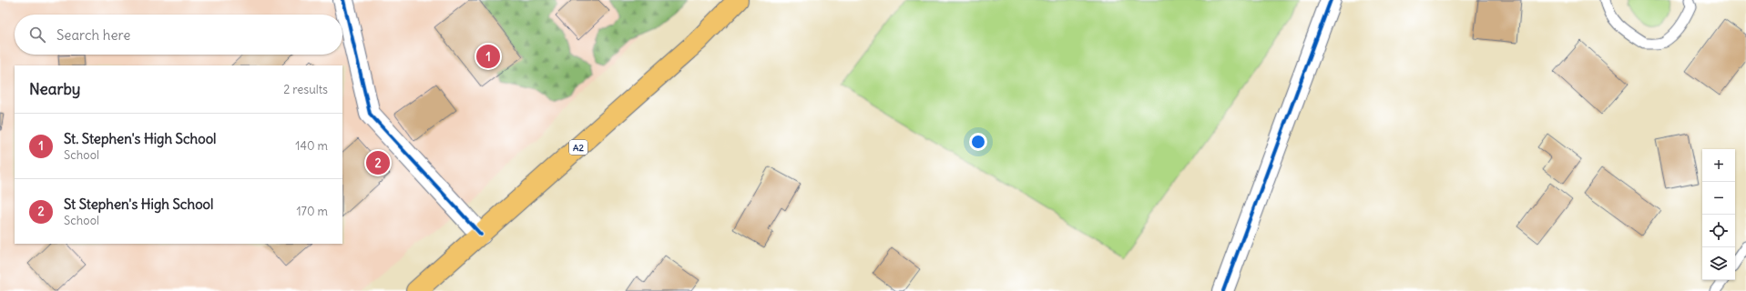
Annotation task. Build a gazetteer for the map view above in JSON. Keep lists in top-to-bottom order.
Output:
{
  "streets": {
    "main road": ["A2"]
  },
  "page": {
    "search": "Search here",
    "pins": ["1", "2"],
    "heading": ["Nearby", "2 results"],
    "list": [
      {
        "mark": "1",
        "name": "St. Stephen's High School",
        "note": "School",
        "value": "140 m"
      },
      {
        "mark": "2",
        "name": "St Stephen's High School",
        "note": "School",
        "value": "170 m"
      }
    ],
    "map_buttons": ["+", "−"]
  }
}
